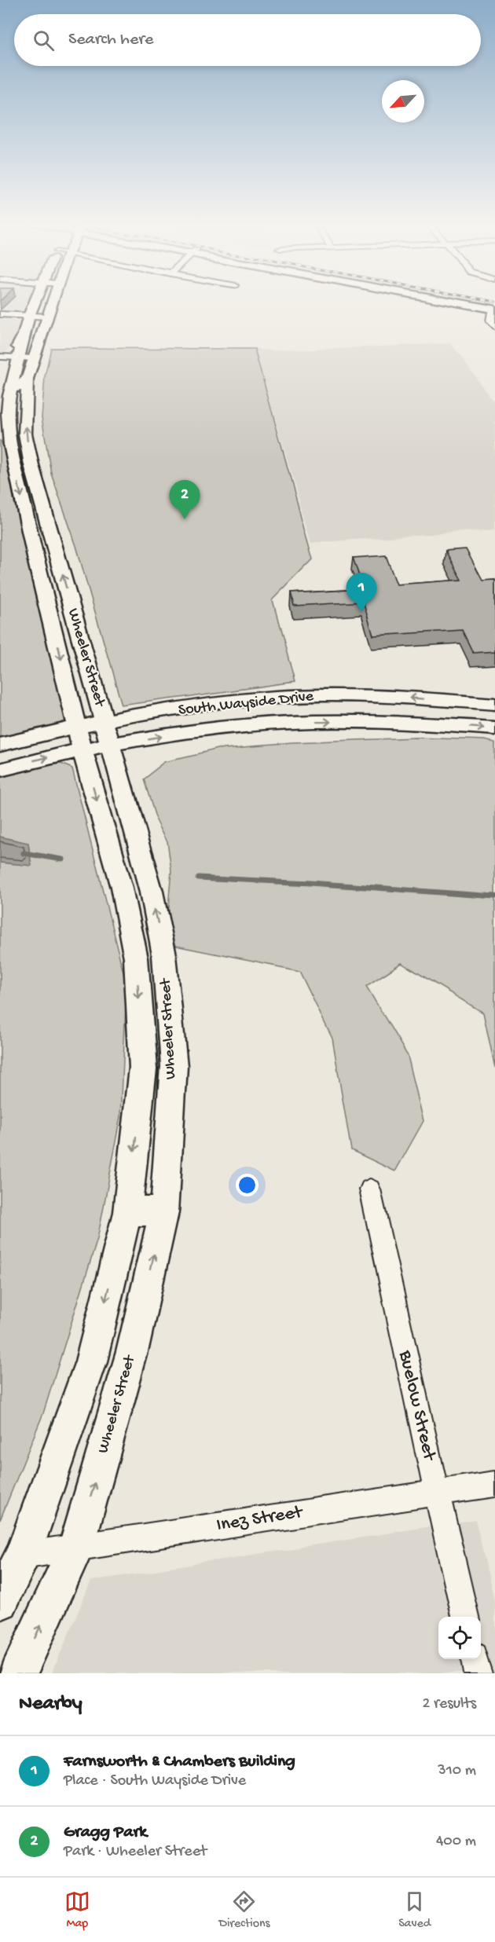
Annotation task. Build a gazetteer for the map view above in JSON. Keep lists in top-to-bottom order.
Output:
{
  "streets": {
    "main road": ["Wheeler Street", "South Wayside Drive"],
    "street": ["Buelow Street", "Inez Street"]
  },
  "crossings": [
    ["Wheeler Street", "South Wayside Drive"],
    ["Wheeler Street", "Inez Street"],
    ["Buelow Street", "Inez Street"]
  ],
  "north": "bottom left",
  "page": {
    "search": "Search here",
    "pins": ["2", "1"],
    "heading": ["Nearby", "2 results"],
    "list": [
      {
        "mark": "1",
        "name": "Farnsworth & Chambers Building",
        "note": "Place · South Wayside Drive",
        "value": "310 m"
      },
      {
        "mark": "2",
        "name": "Gragg Park",
        "note": "Park · Wheeler Street",
        "value": "400 m"
      }
    ],
    "nav": ["Map", "Directions", "Saved"]
  }
}
